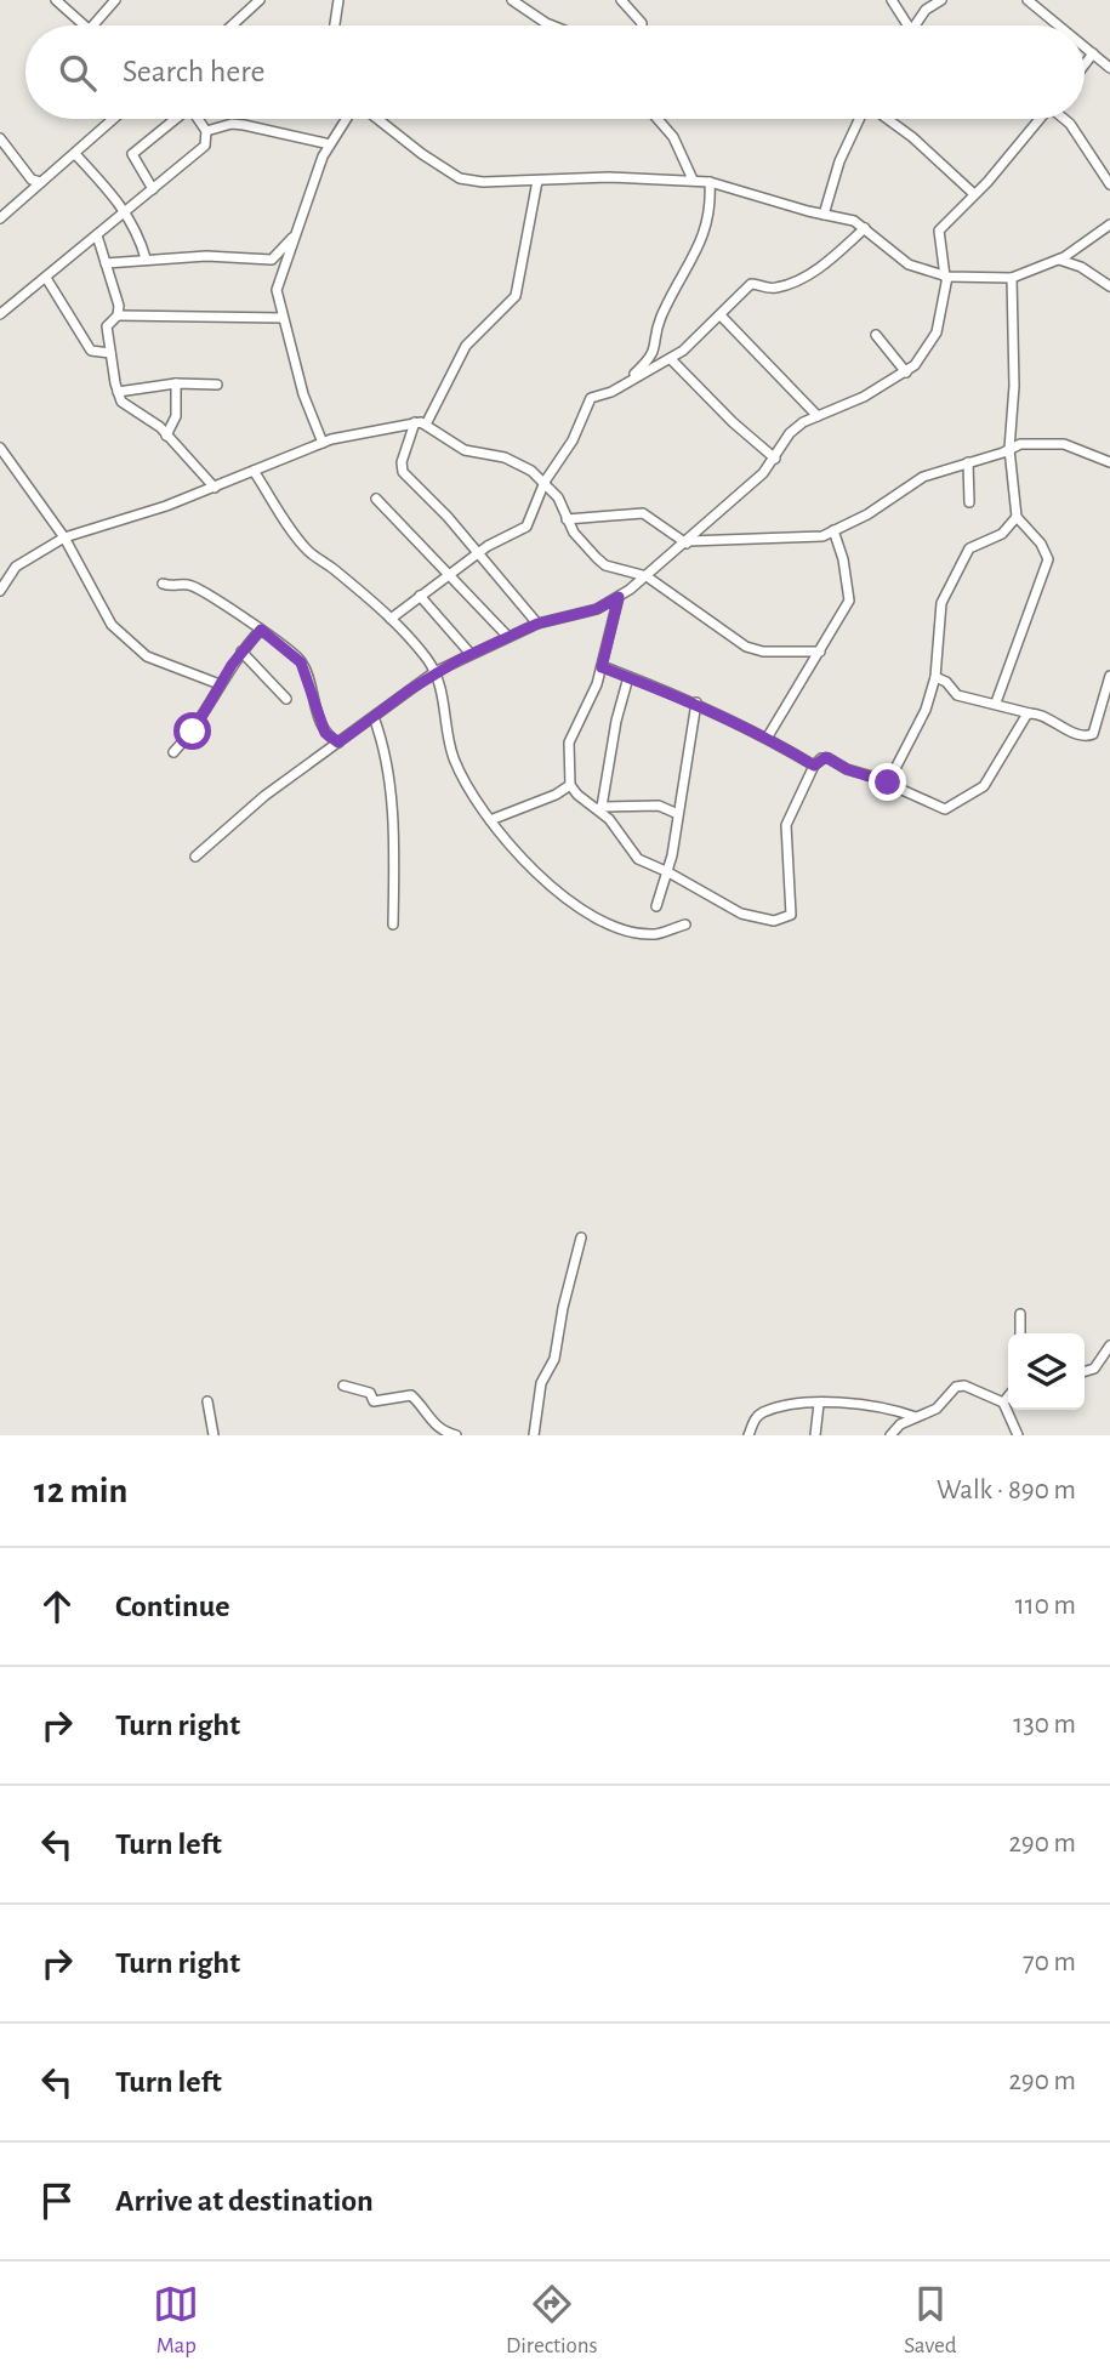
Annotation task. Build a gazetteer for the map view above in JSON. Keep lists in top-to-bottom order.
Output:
{
  "page": {
    "search": "Search here",
    "heading": ["12 min", "Walk · 890 m"],
    "list": [
      ["Continue", "110 m"],
      ["Turn right", "130 m"],
      ["Turn left", "290 m"],
      ["Turn right", "70 m"],
      ["Turn left", "290 m"],
      "Arrive at destination"
    ],
    "nav": ["Map", "Directions", "Saved"]
  }
}
